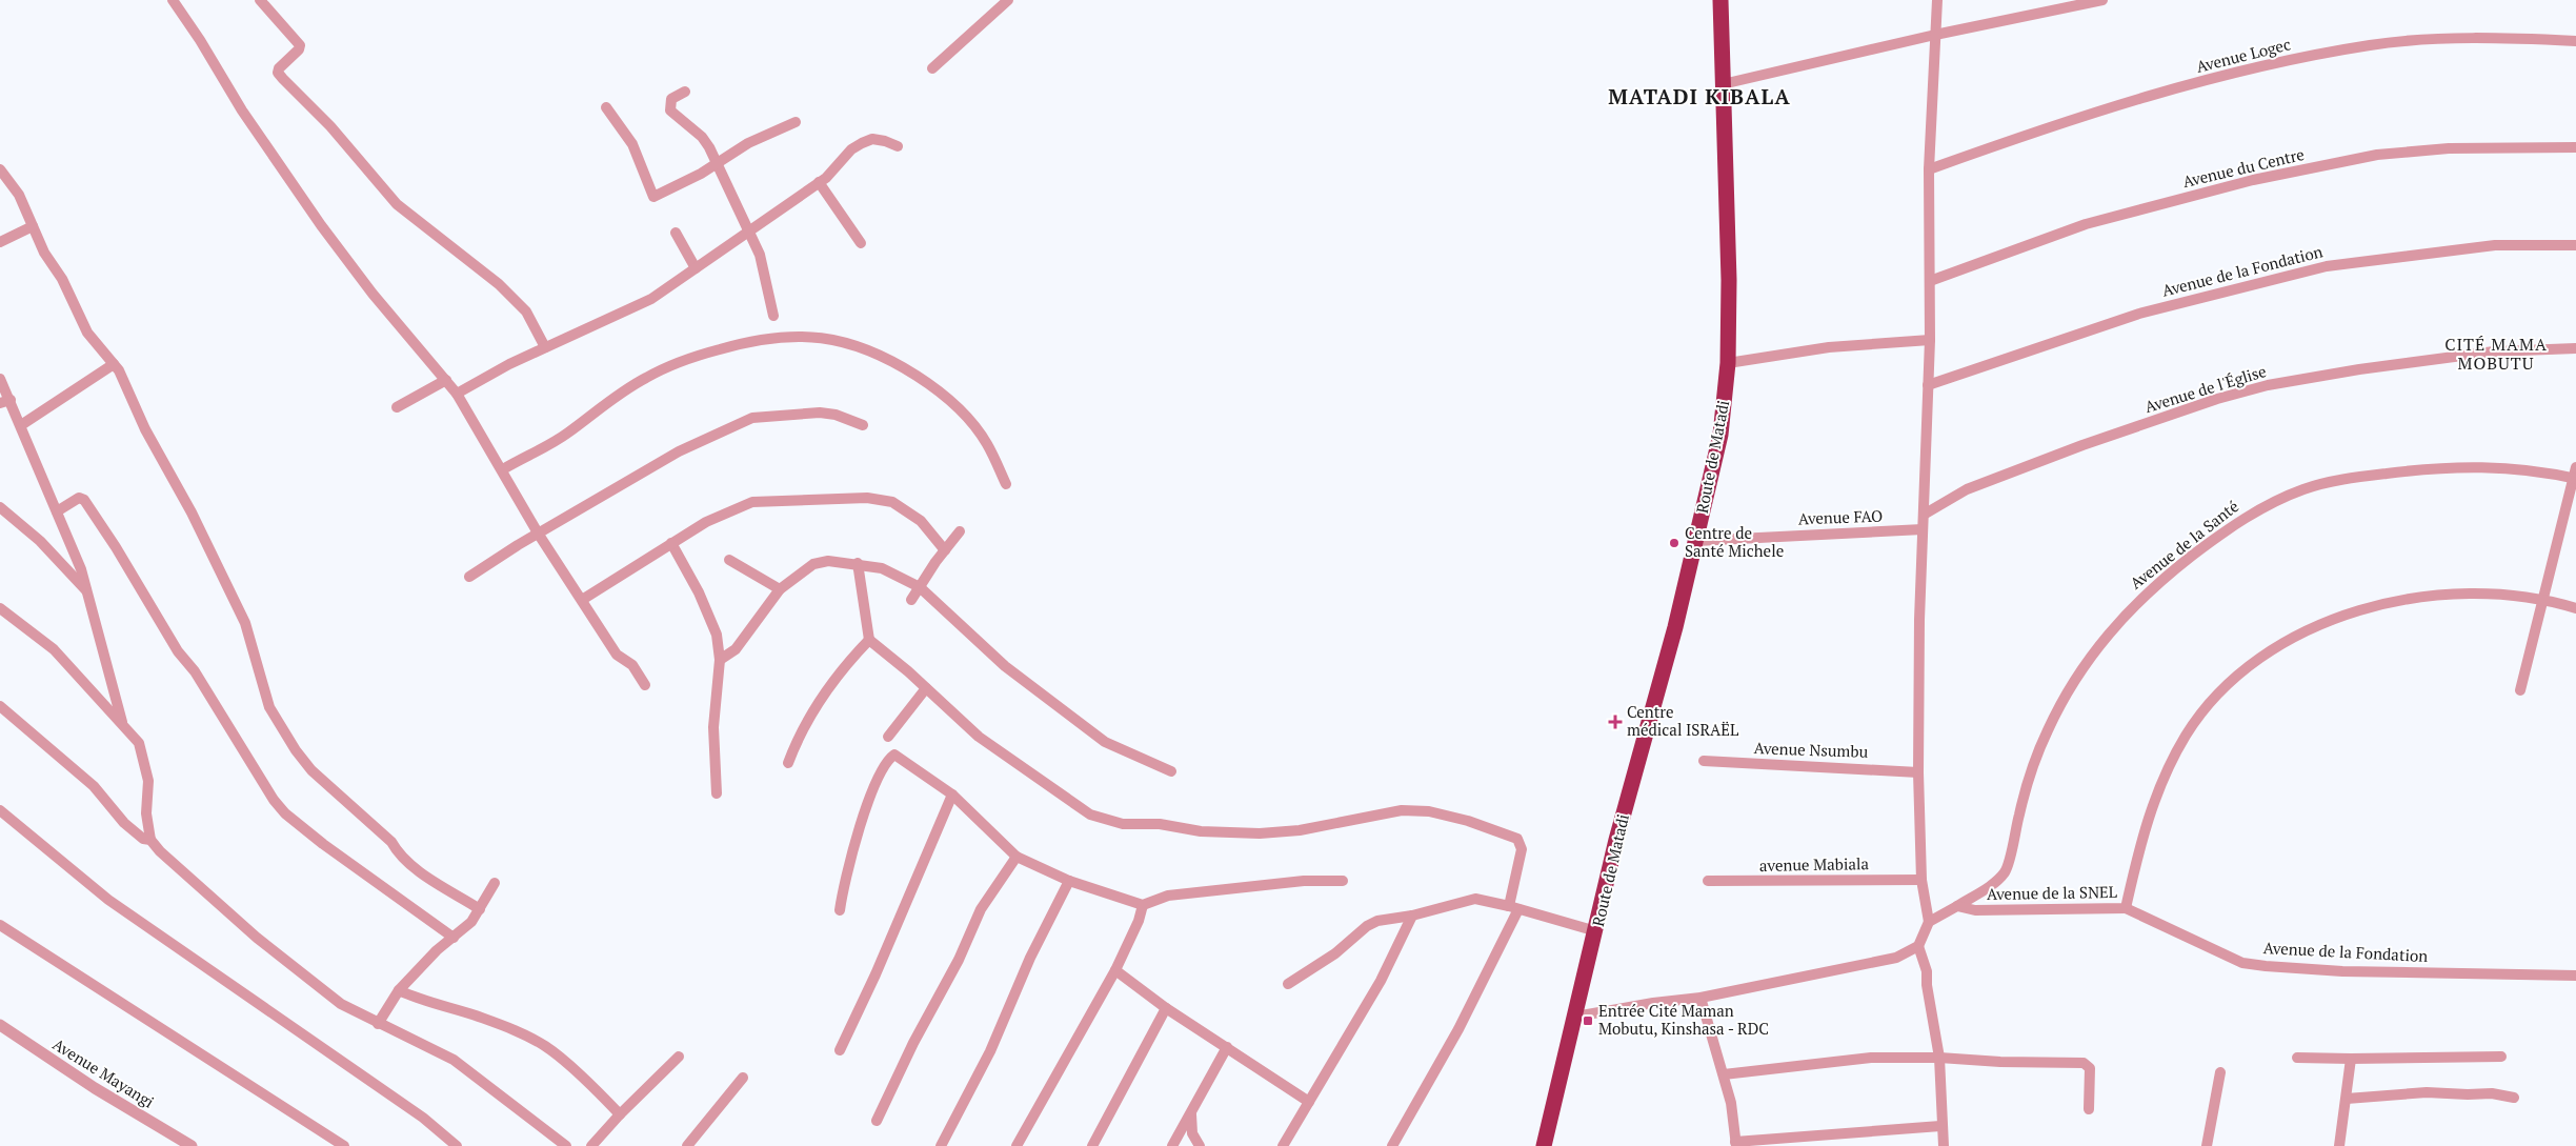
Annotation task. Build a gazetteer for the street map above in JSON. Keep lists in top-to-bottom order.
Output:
{
  "streets": {
    "highway": ["Route de Matadi"],
    "street": [
      "Avenue Logec",
      "Avenue du Centre",
      "Avenue de la Fondation",
      "Avenue de l'Église",
      "Avenue FAO",
      "Avenue de la Santé",
      "Avenue Nsumbu",
      "avenue Mabiala",
      "Avenue de la SNEL",
      "Avenue Mayangi"
    ]
  },
  "crossings": [
    ["Avenue de la Fondation", "Avenue de la SNEL"],
    ["Route de Matadi", "Avenue FAO"],
    ["Avenue de la Santé", "Avenue de la SNEL"]
  ],
  "districts": ["MATADI KIBALA", "CITÉ MAMA MOBUTU"],
  "places": {
    "other": ["Centre de Santé Michele"],
    "health": ["Centre médical ISRAËL"],
    "transit": ["Entrée Cité Maman Mobutu, Kinshasa - RDC"]
  }
}
